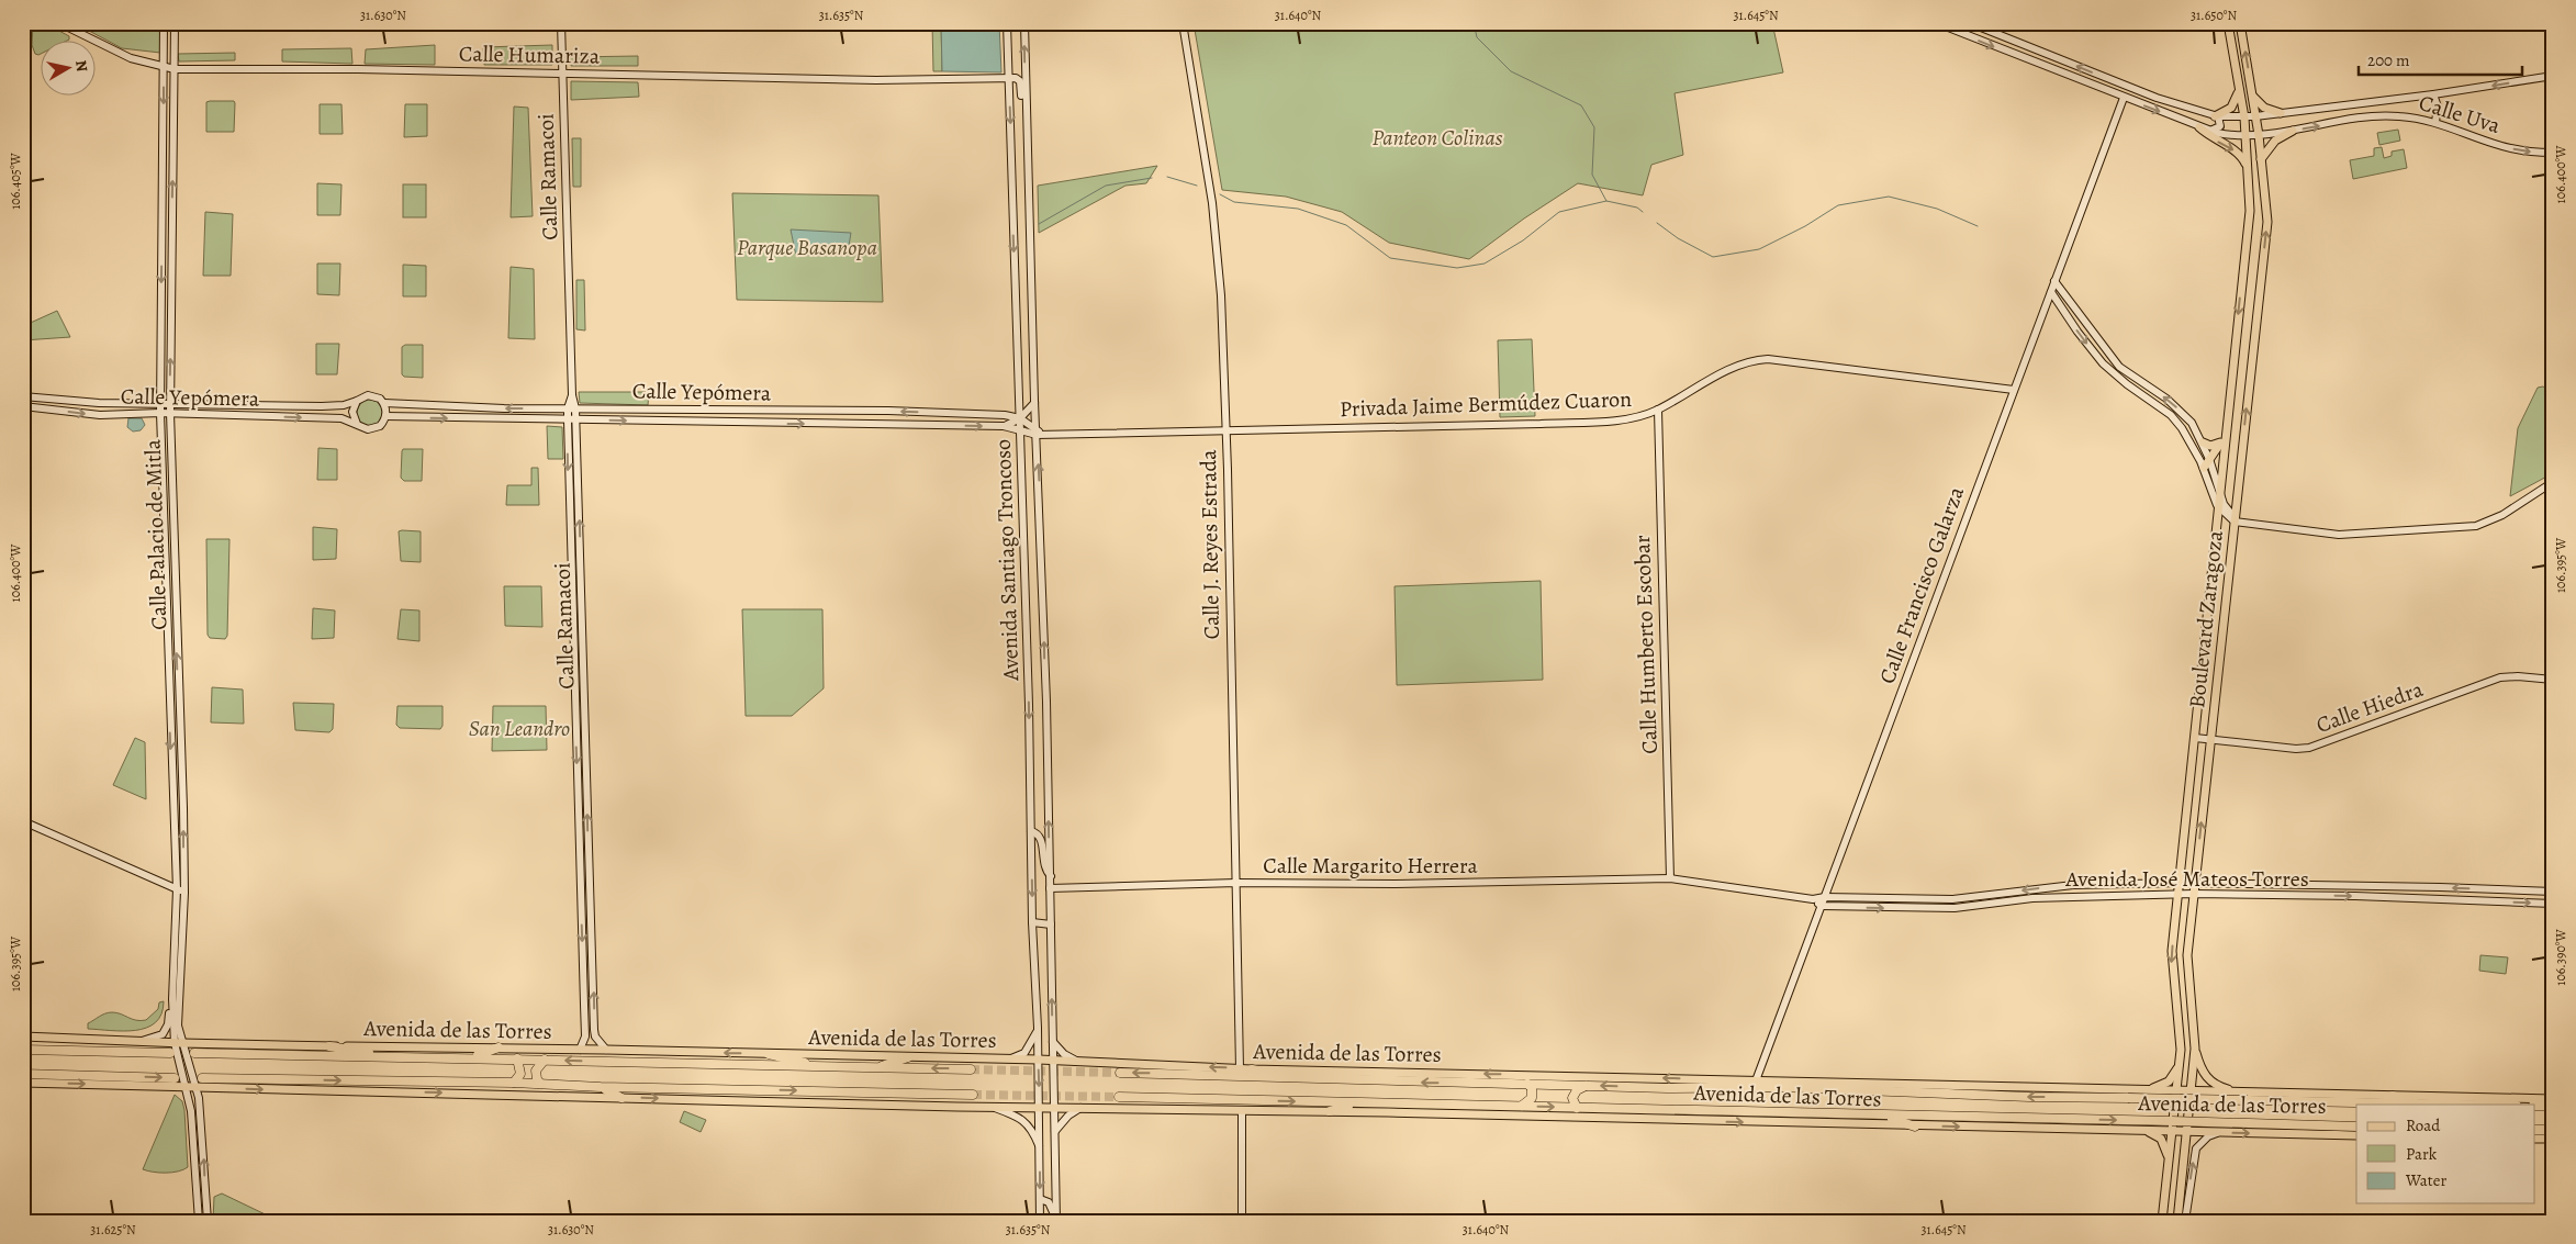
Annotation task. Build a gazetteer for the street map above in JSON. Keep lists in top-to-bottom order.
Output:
{
  "streets": {
    "highway": ["Avenida de las Torres"],
    "main road": ["Boulevard Zaragoza"],
    "street": [
      "Calle Humariza",
      "Calle Uva",
      "Calle Ramacoi",
      "Calle Yepómera",
      "Privada Jaime Bermúdez Cuaron",
      "Calle Palacio de Mitla",
      "Calle J. Reyes Estrada",
      "Avenida Santiago Troncoso",
      "Calle Francisco Galarza",
      "Calle Humberto Escobar",
      "Calle Hiedra",
      "Calle Margarito Herrera",
      "Avenida José Mateos Torres"
    ]
  },
  "crossings": [
    ["Calle Humariza", "Calle Ramacoi"],
    ["Calle Humariza", "Calle Palacio de Mitla"],
    ["Calle Humariza", "Avenida Santiago Troncoso"],
    ["Calle Uva", "Calle Francisco Galarza"],
    ["Calle Uva", "Boulevard Zaragoza"],
    ["Calle Ramacoi", "Calle Yepómera"],
    ["Calle Ramacoi", "Avenida de las Torres"],
    ["Calle Yepómera", "Privada Jaime Bermúdez Cuaron"],
    ["Calle Yepómera", "Calle Palacio de Mitla"],
    ["Calle Yepómera", "Avenida Santiago Troncoso"],
    ["Privada Jaime Bermúdez Cuaron", "Calle J. Reyes Estrada"],
    ["Privada Jaime Bermúdez Cuaron", "Avenida Santiago Troncoso"],
    ["Privada Jaime Bermúdez Cuaron", "Calle Francisco Galarza"],
    ["Privada Jaime Bermúdez Cuaron", "Calle Humberto Escobar"],
    ["Calle Palacio de Mitla", "Avenida de las Torres"],
    ["Calle J. Reyes Estrada", "Calle Margarito Herrera"],
    ["Calle J. Reyes Estrada", "Avenida de las Torres"],
    ["Avenida Santiago Troncoso", "Calle Margarito Herrera"],
    ["Avenida Santiago Troncoso", "Avenida de las Torres"],
    ["Calle Francisco Galarza", "Avenida José Mateos Torres"],
    ["Calle Francisco Galarza", "Avenida de las Torres"],
    ["Boulevard Zaragoza", "Calle Hiedra"],
    ["Boulevard Zaragoza", "Avenida José Mateos Torres"],
    ["Boulevard Zaragoza", "Avenida de las Torres"],
    ["Calle Humberto Escobar", "Calle Margarito Herrera"],
    ["Calle Margarito Herrera", "Avenida José Mateos Torres"]
  ],
  "parks": ["Panteon Colinas", "Parque Basanopa", "San Leandro"],
  "legend": ["Road", "Park", "Water"],
  "scale_bar": "200 m",
  "north": "right",
  "coordinates": [
    "31.630°N",
    "31.635°N",
    "31.640°N",
    "31.645°N",
    "31.650°N",
    "106.400°W",
    "106.405°W",
    "106.395°W",
    "106.390°W",
    "31.625°N"
  ]
}
